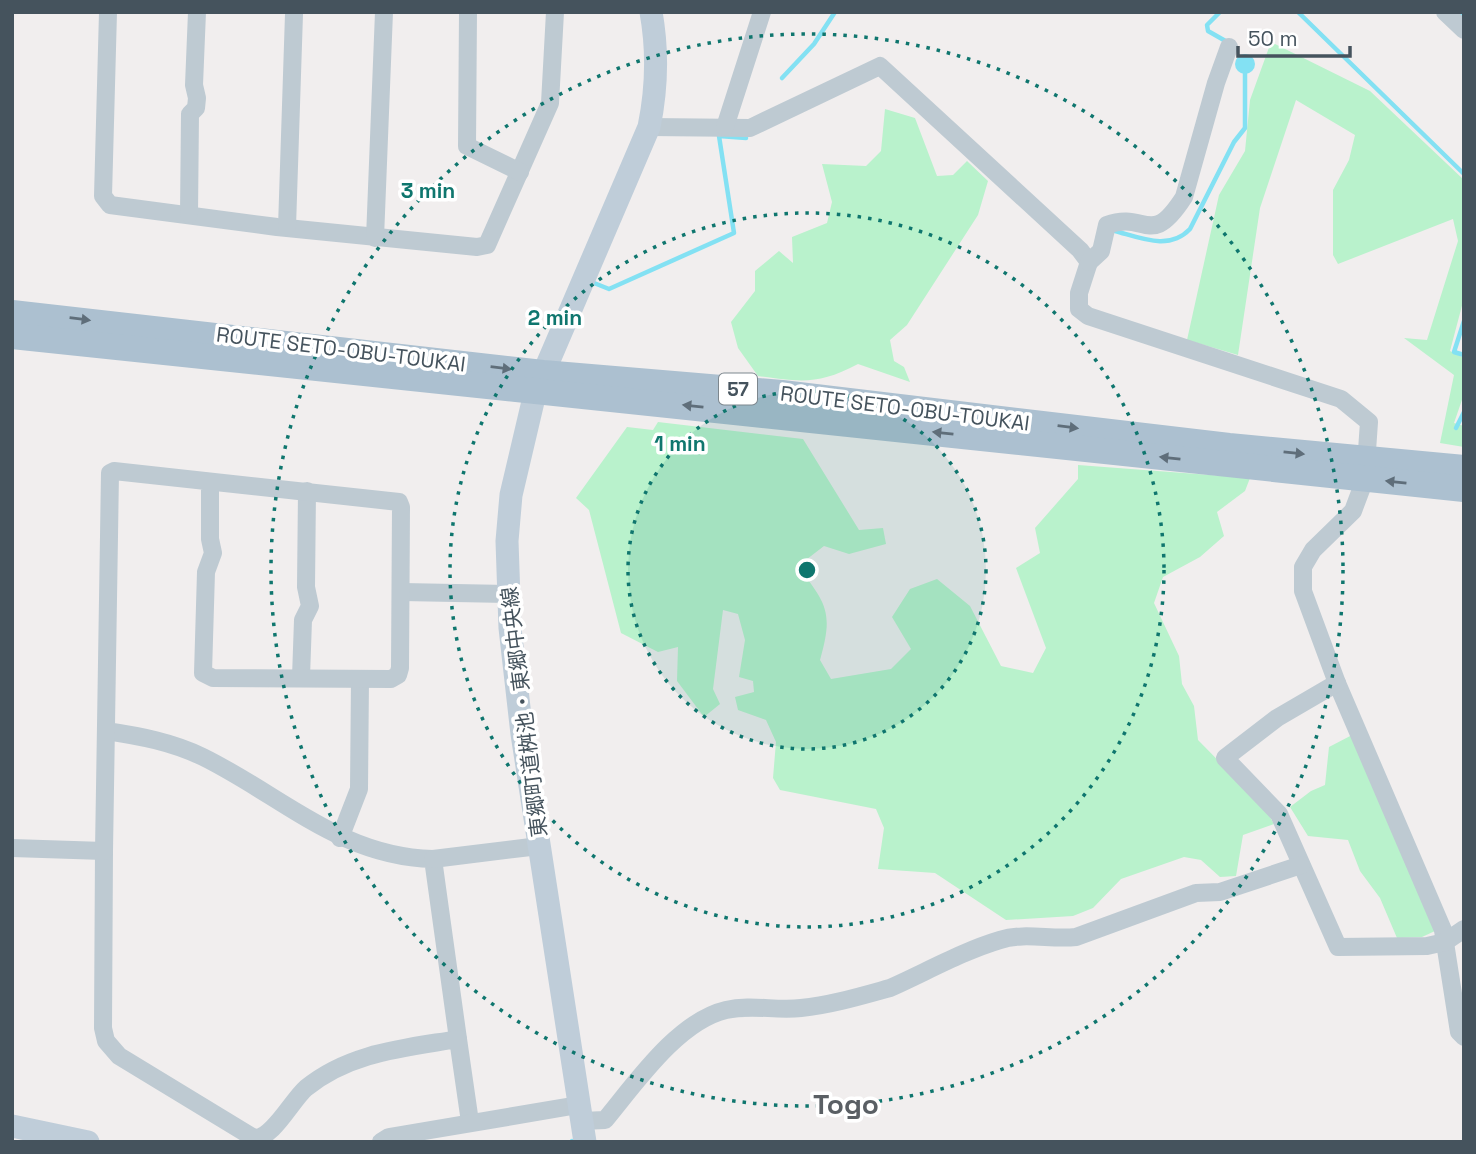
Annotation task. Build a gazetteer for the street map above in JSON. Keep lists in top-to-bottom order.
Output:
{
  "streets": {
    "main road": ["ROUTE SETO-OBU-TOUKAI", "57"],
    "street": ["東郷町道桝池・東郷中央線"]
  },
  "crossings": [
    ["ROUTE SETO-OBU-TOUKAI", "東郷町道桝池・東郷中央線"]
  ],
  "districts": ["Togo"],
  "scale_bar": "50 m",
  "rings": ["3 min", "2 min", "1 min"]
}
